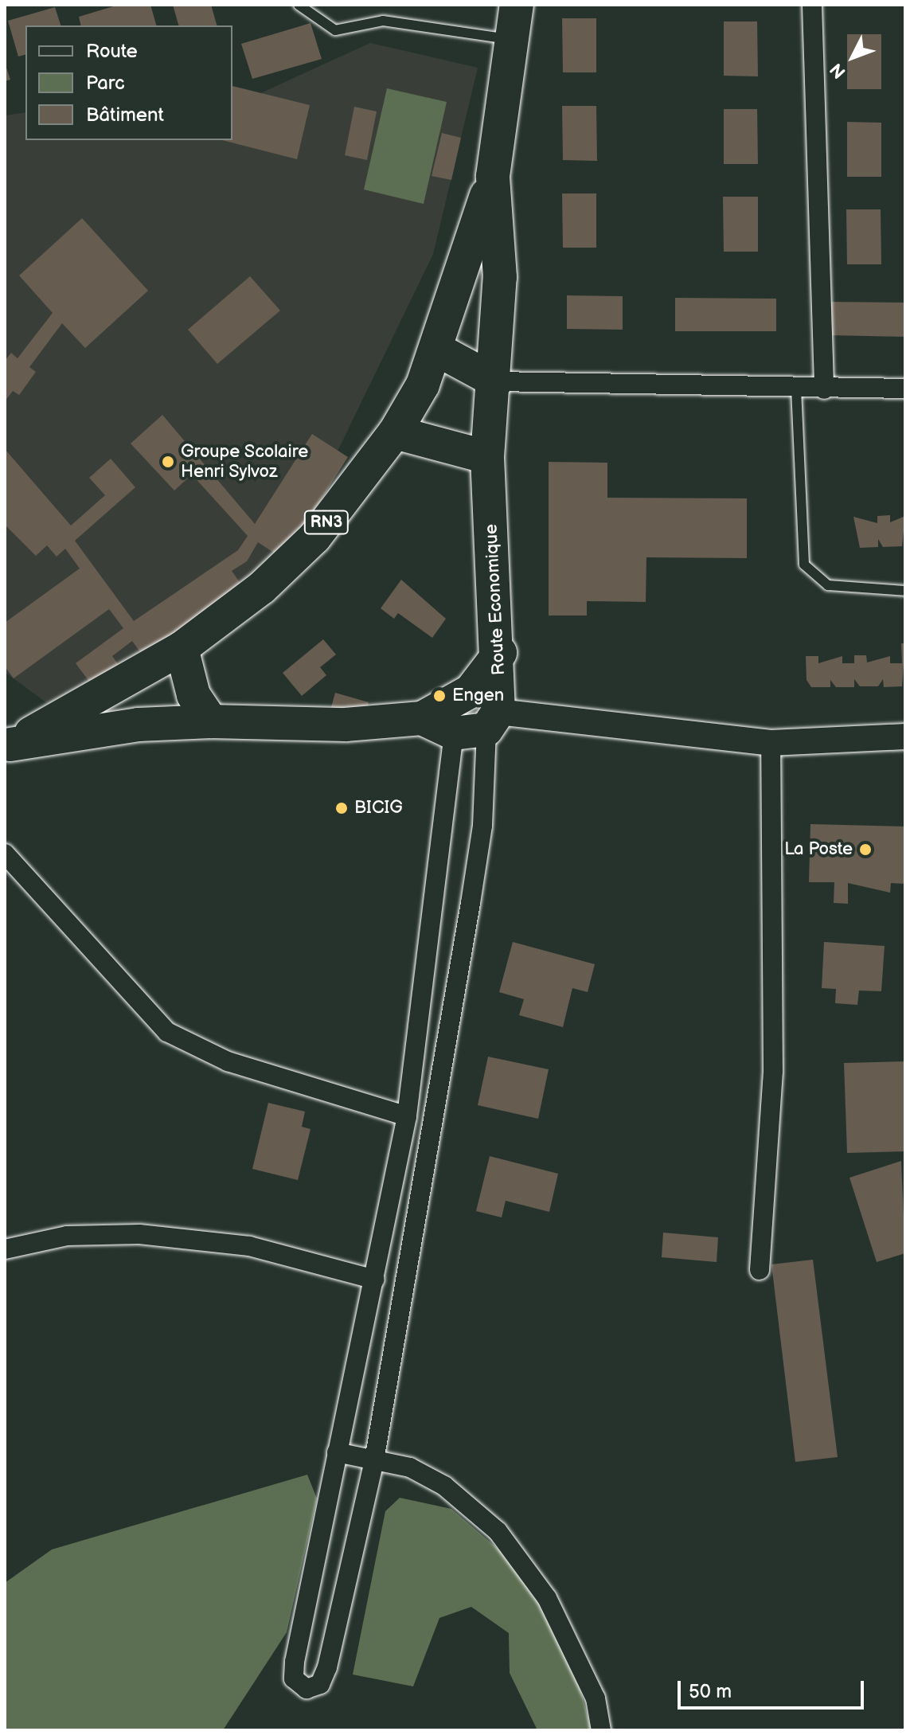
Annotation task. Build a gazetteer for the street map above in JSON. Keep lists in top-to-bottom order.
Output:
{
  "streets": {
    "highway": ["RN3", "Route Economique"]
  },
  "places": [
    "Groupe Scolaire Henri Sylvoz",
    "Engen",
    "BICIG",
    "La Poste"
  ],
  "legend": ["Route", "Parc", "Bâtiment"],
  "scale_bar": "50 m",
  "north": "bottom left"
}
